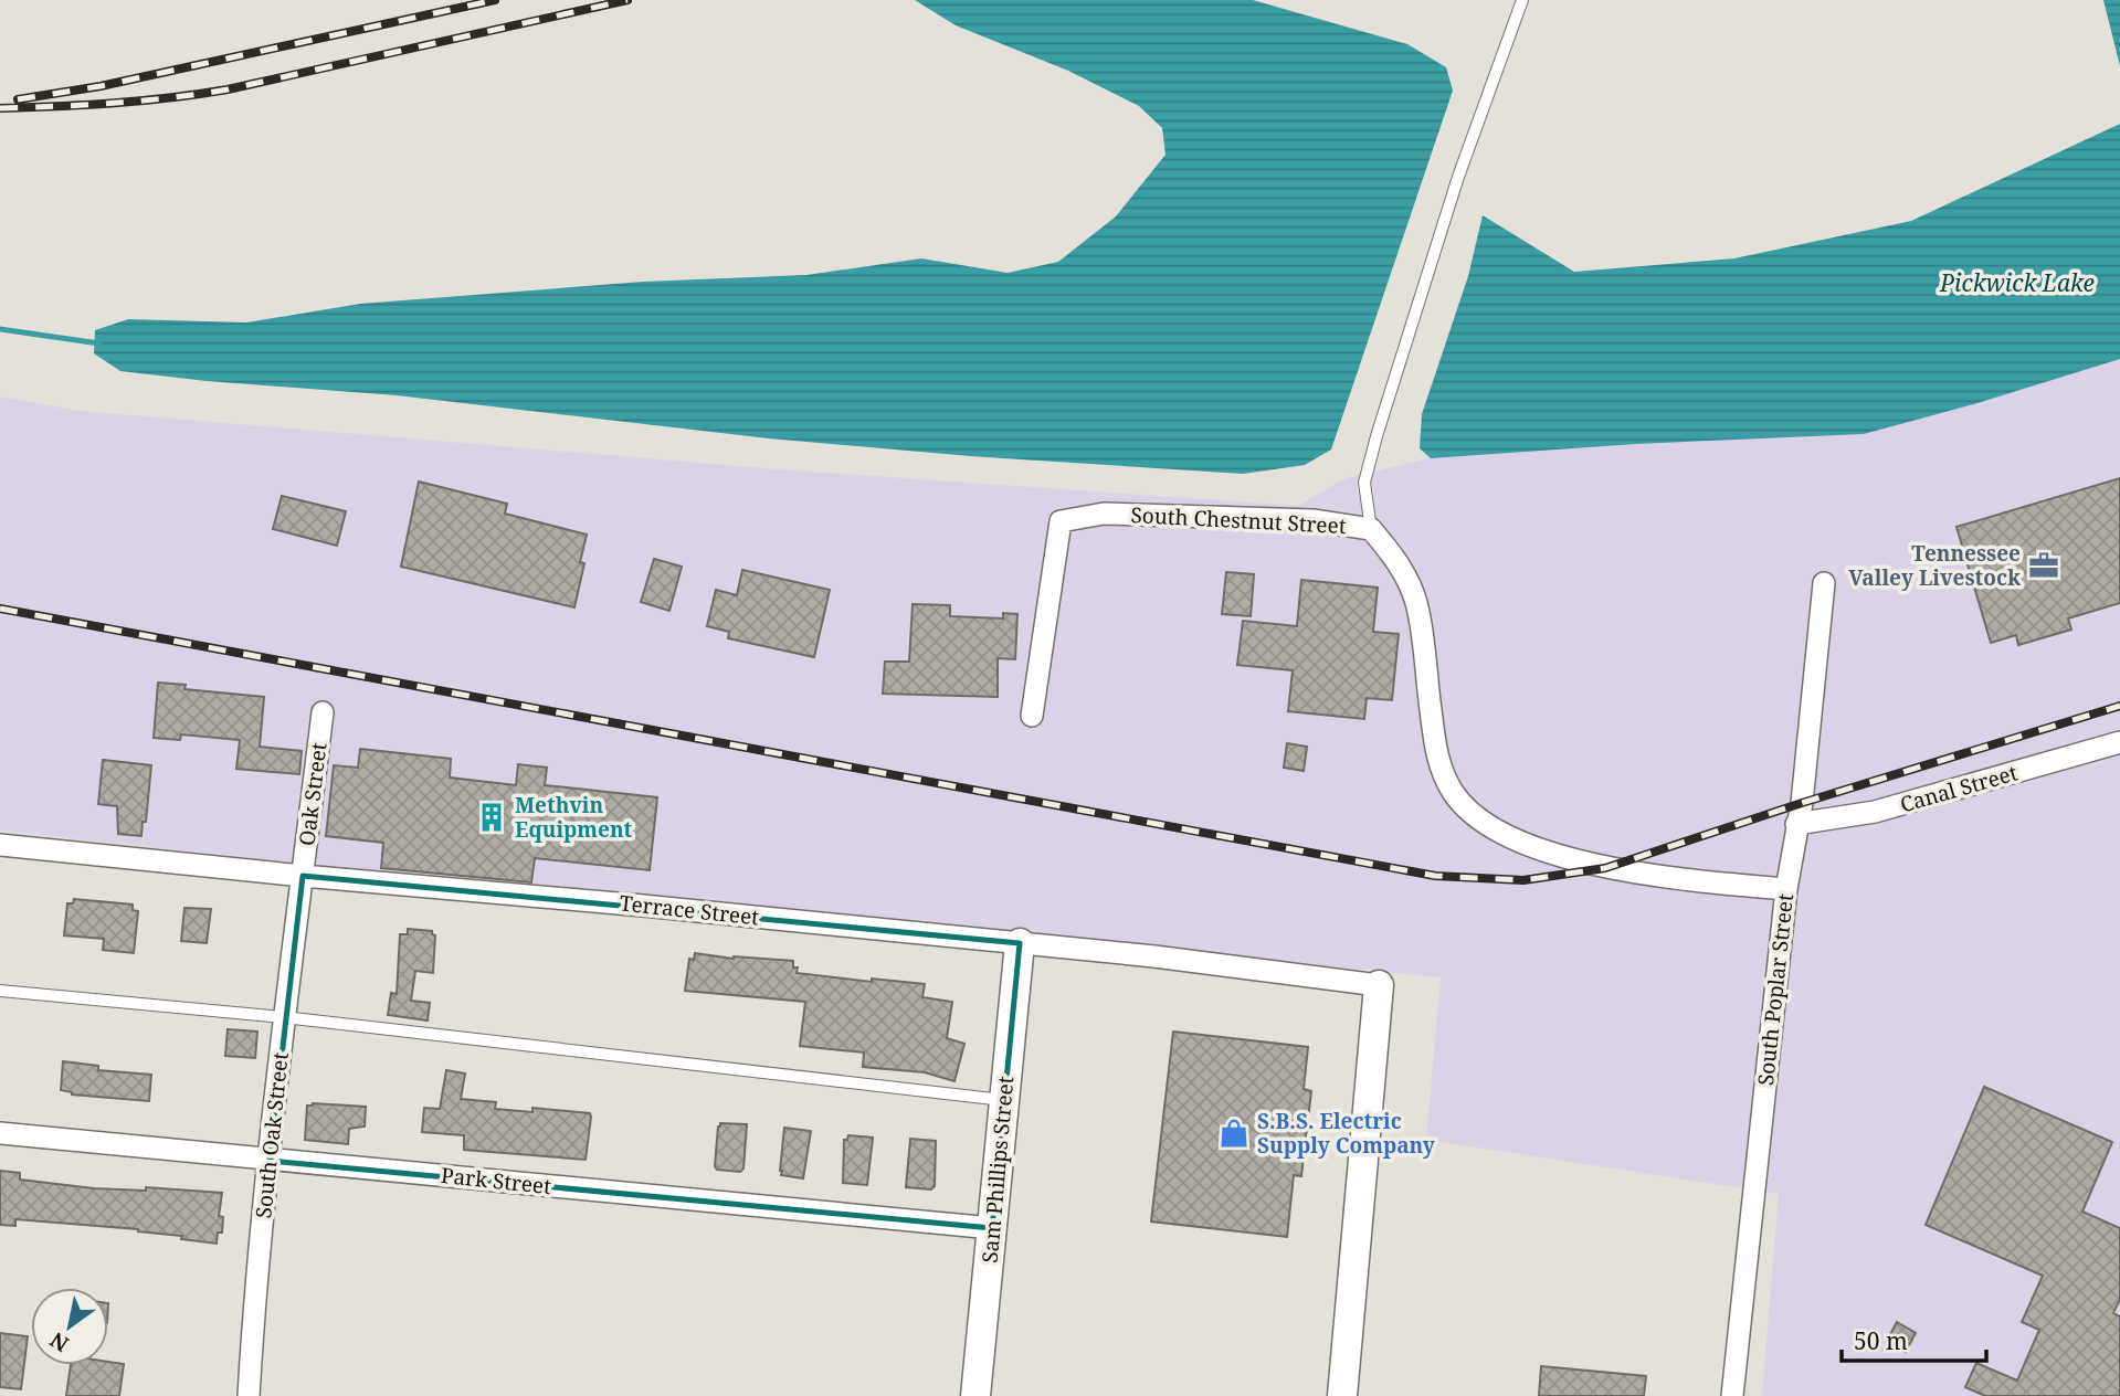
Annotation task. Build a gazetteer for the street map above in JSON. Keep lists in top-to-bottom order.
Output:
{
  "streets": {
    "street": [
      "South Chestnut Street",
      "Canal Street",
      "Oak Street",
      "Terrace Street",
      "South Poplar Street",
      "South Oak Street",
      "Sam Phillips Street",
      "Park Street"
    ]
  },
  "crossings": [
    ["South Chestnut Street", "South Poplar Street"],
    ["Canal Street", "South Poplar Street"],
    ["Oak Street", "Terrace Street"],
    ["Oak Street", "South Oak Street"],
    ["Terrace Street", "South Oak Street"],
    ["Terrace Street", "Sam Phillips Street"],
    ["South Oak Street", "Park Street"],
    ["Sam Phillips Street", "Park Street"]
  ],
  "water": ["Pickwick Lake"],
  "places": {
    "office": ["Tennessee Valley Livestock"],
    "building": ["Methvin Equipment"],
    "shop": ["S.B.S. Electric Supply Company"]
  },
  "scale_bar": "50 m",
  "north": "bottom left"
}
